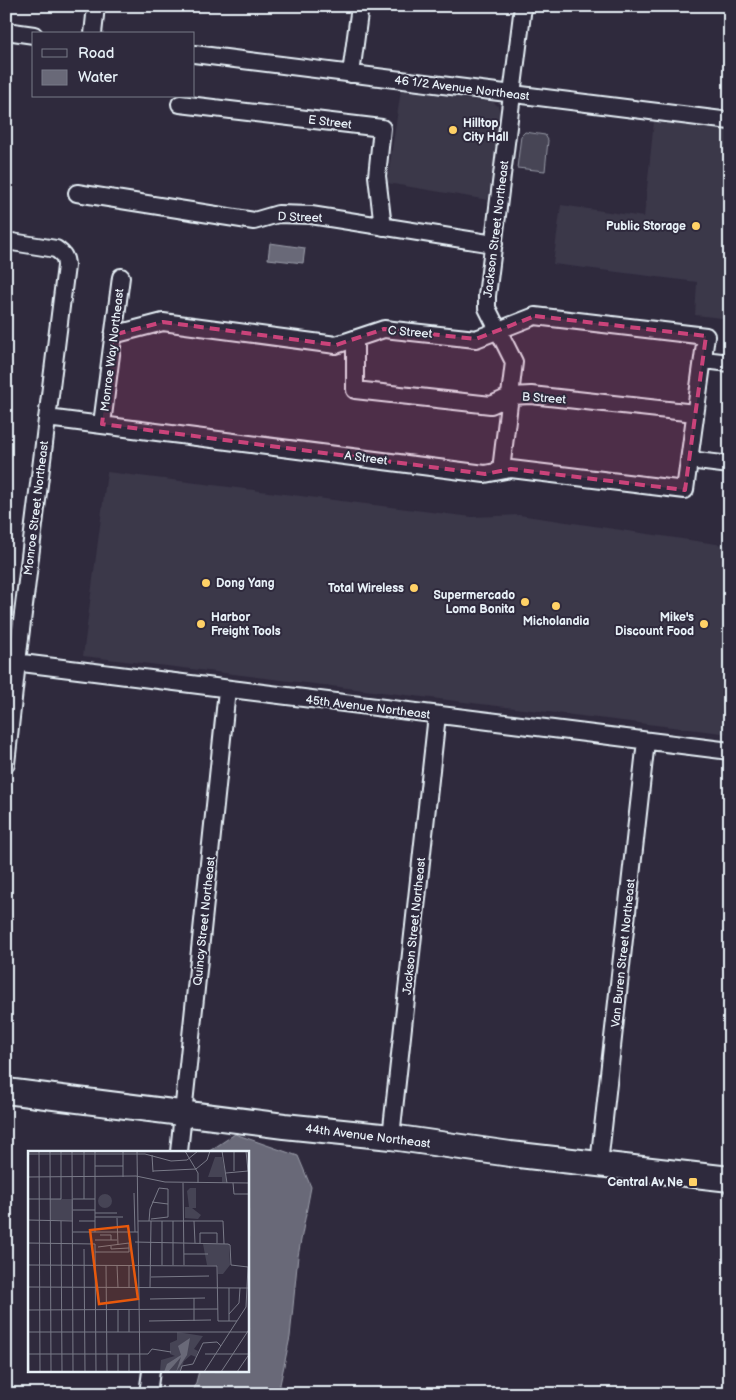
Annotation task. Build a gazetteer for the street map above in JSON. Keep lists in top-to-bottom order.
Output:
{
  "streets": {
    "street": [
      "46 1/2 Avenue Northeast",
      "E Street",
      "D Street",
      "Jackson Street Northeast",
      "C Street",
      "Monroe Way Northeast",
      "B Street",
      "A Street",
      "Monroe Street Northeast",
      "45th Avenue Northeast",
      "Quincy Street Northeast",
      "Van Buren Street Northeast",
      "44th Avenue Northeast"
    ]
  },
  "crossings": [
    ["46 1/2 Avenue Northeast", "Jackson Street Northeast"],
    ["E Street", "D Street"],
    ["D Street", "Jackson Street Northeast"],
    ["Jackson Street Northeast", "C Street"],
    ["Jackson Street Northeast", "B Street"],
    ["Jackson Street Northeast", "A Street"],
    ["Jackson Street Northeast", "45th Avenue Northeast"],
    ["Jackson Street Northeast", "44th Avenue Northeast"],
    ["C Street", "Monroe Way Northeast"],
    ["C Street", "B Street"],
    ["Monroe Way Northeast", "A Street"],
    ["A Street", "Monroe Street Northeast"],
    ["Monroe Street Northeast", "45th Avenue Northeast"],
    ["45th Avenue Northeast", "Quincy Street Northeast"],
    ["45th Avenue Northeast", "Van Buren Street Northeast"],
    ["Quincy Street Northeast", "44th Avenue Northeast"],
    ["Van Buren Street Northeast", "44th Avenue Northeast"]
  ],
  "places": {
    "other": [
      "Hilltop City Hall",
      "Public Storage",
      "Dong Yang",
      "Total Wireless",
      "Supermercado Loma Bonita",
      "Micholandia",
      "Harbor Freight Tools",
      "Mike's Discount Food"
    ],
    "transit": ["Central Av Ne"]
  },
  "legend": ["Road", "Water"]
}
